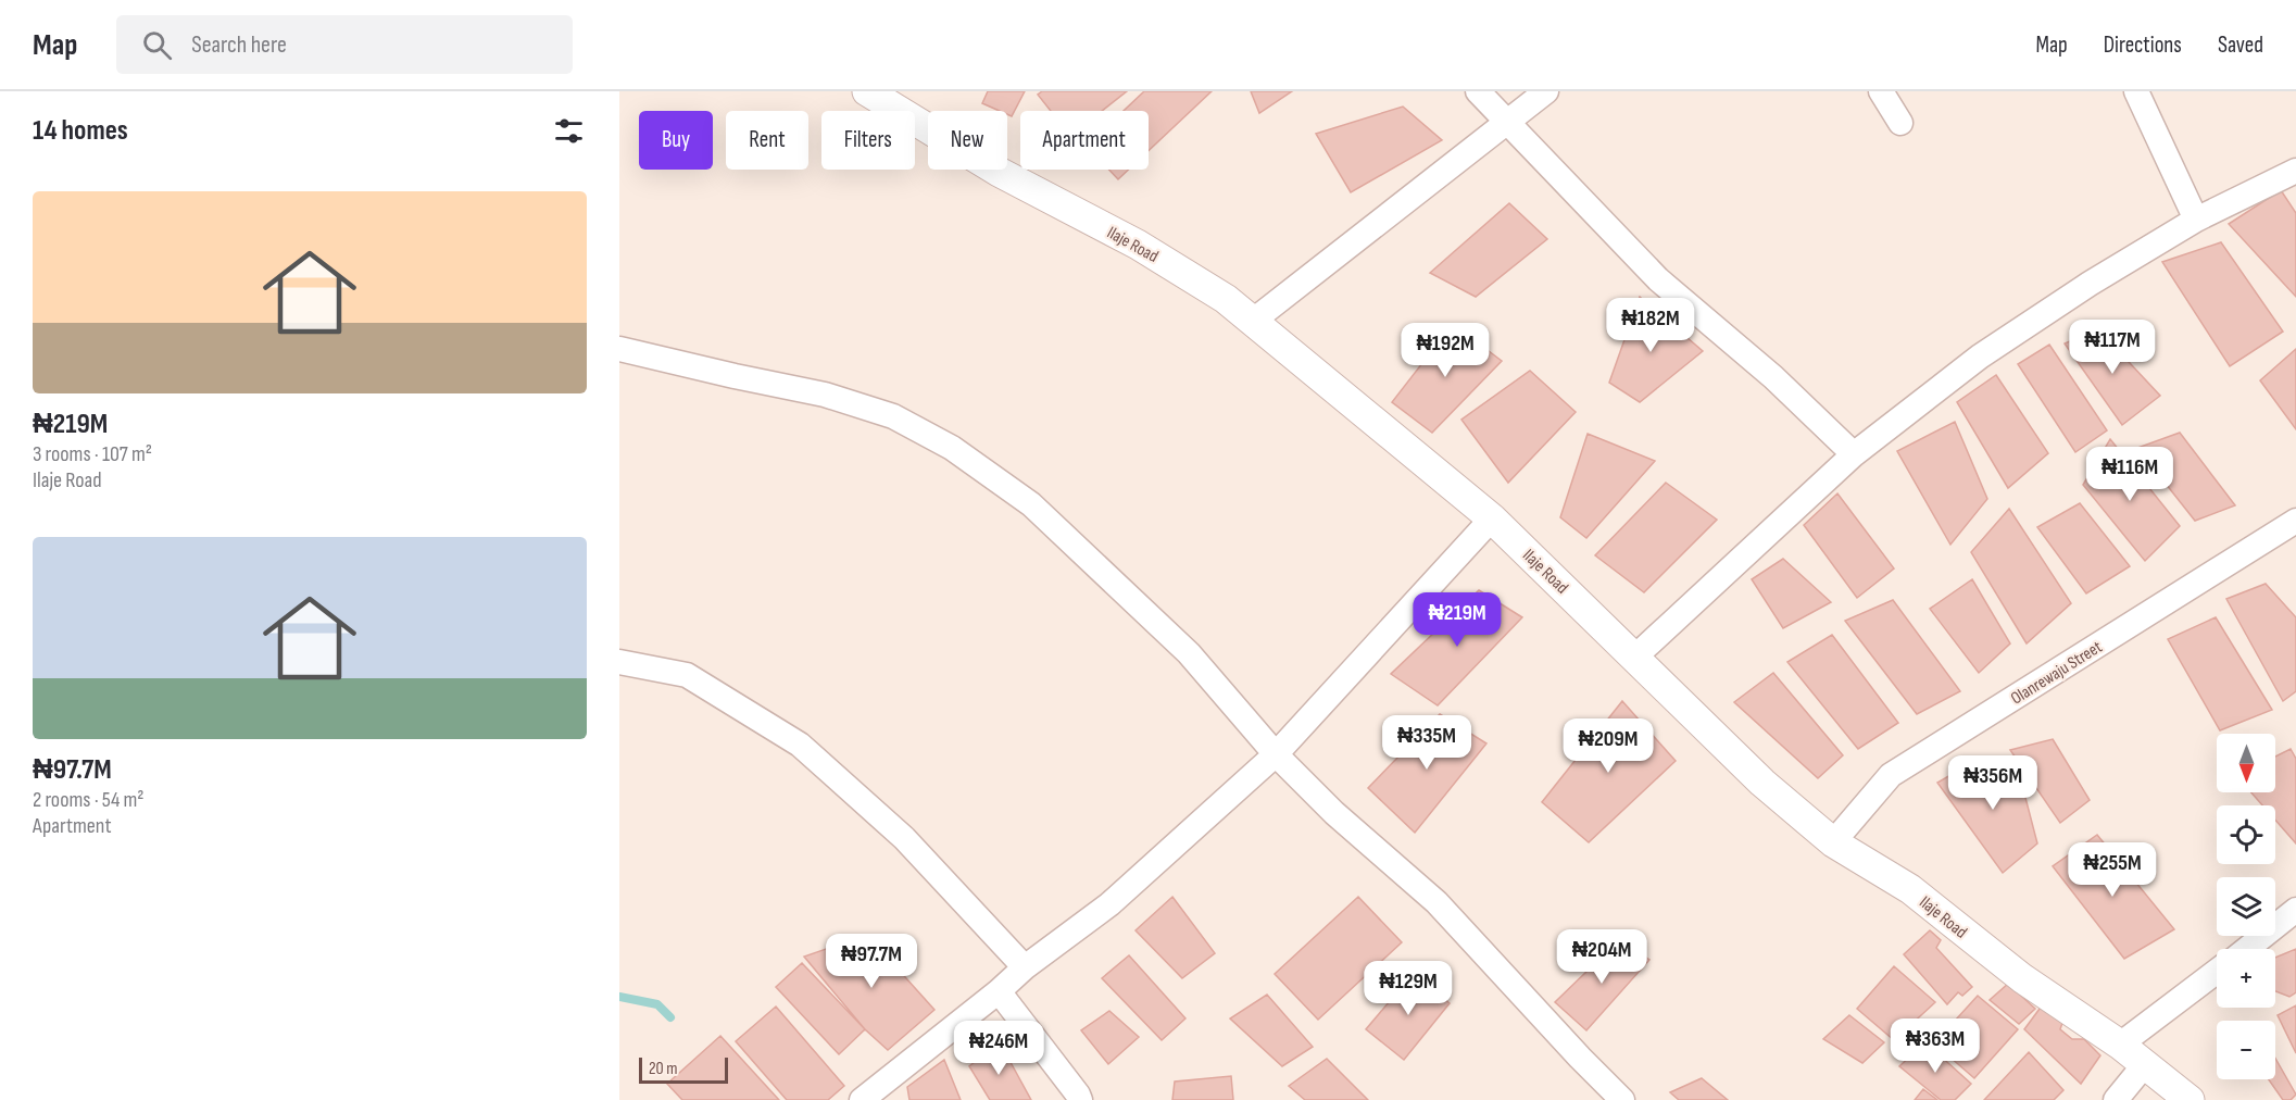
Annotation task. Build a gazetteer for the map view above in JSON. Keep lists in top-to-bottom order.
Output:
{
  "streets": {
    "street": ["Ilaje Road", "Olanrewaju Street"]
  },
  "crossings": [
    ["Ilaje Road", "Olanrewaju Street"]
  ],
  "scale_bar": "20 m",
  "north": "bottom",
  "page": {
    "header": "Map",
    "search": "Search here",
    "nav": ["Map", "Directions", "Saved"],
    "heading": "14 homes",
    "chip": [
      "Buy",
      "Rent",
      "Filters",
      "New",
      "Apartment"
    ],
    "list": [
      {
        "name": "₦219M",
        "note": "3 rooms · 107 m² · Ilaje Road"
      },
      {
        "name": "₦97.7M",
        "note": "2 rooms · 54 m² · Apartment"
      }
    ],
    "price": [
      "₦182M",
      "₦117M",
      "₦192M",
      "₦116M",
      "₦219M",
      "₦335M",
      "₦209M",
      "₦356M",
      "₦255M",
      "₦204M",
      "₦97.7M",
      "₦129M",
      "₦363M",
      "₦246M"
    ],
    "map_buttons": ["+", "−"],
    "scale": "20 m"
  }
}
